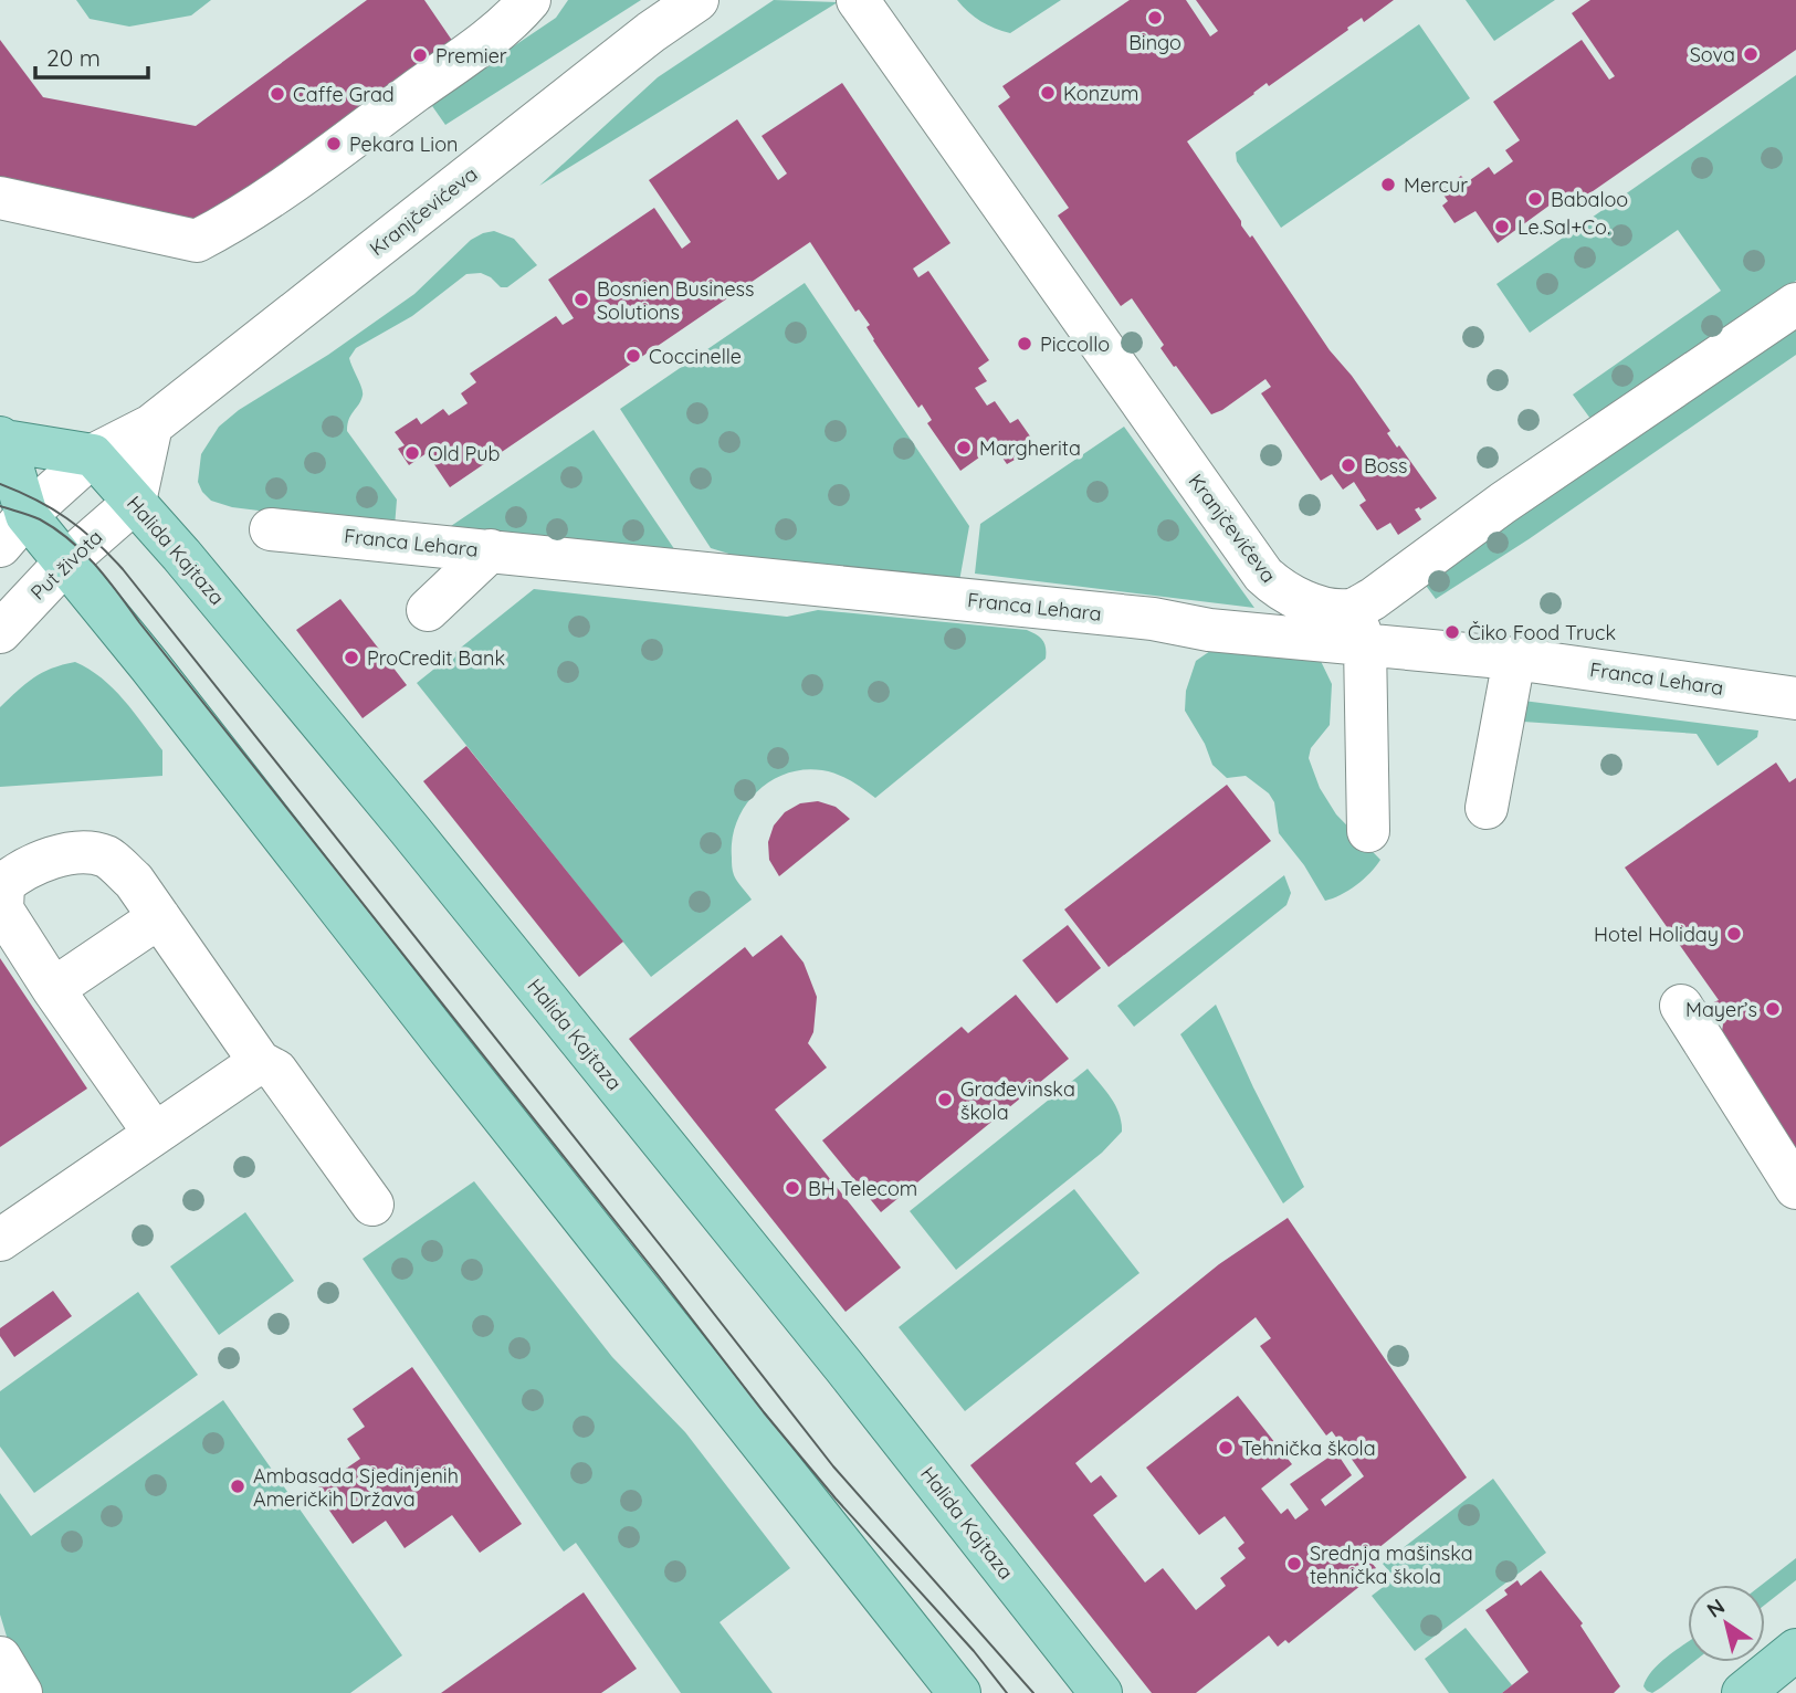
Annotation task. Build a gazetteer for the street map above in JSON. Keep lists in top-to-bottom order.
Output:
{
  "streets": {
    "main road": ["Halida Kajtaza"],
    "street": ["Kranjčevićeva", "Franca Lehara", "Put života"]
  },
  "crossings": [
    ["Kranjčevićeva", "Franca Lehara"],
    ["Kranjčevićeva", "Halida Kajtaza"],
    ["Halida Kajtaza", "Put života"]
  ],
  "places": [
    "Bingo",
    "Sova",
    "Premier",
    "Konzum",
    "Caffe Grad",
    "Pekara Lion",
    "Mercur",
    "Babaloo",
    "Le.Sal+Co.",
    "Bosnien Business Solutions",
    "Piccollo",
    "Coccinelle",
    "Margherita",
    "Old Pub",
    "Boss",
    "Čiko Food Truck",
    "ProCredit Bank",
    "Hotel Holiday",
    "Mayer’s",
    "Građevinska škola",
    "BH Telecom",
    "Tehnička škola",
    "Ambasada Sjedinjenih Američkih Država",
    "Srednja mašinska tehnička škola"
  ],
  "scale_bar": "20 m",
  "north": "top left"
}
